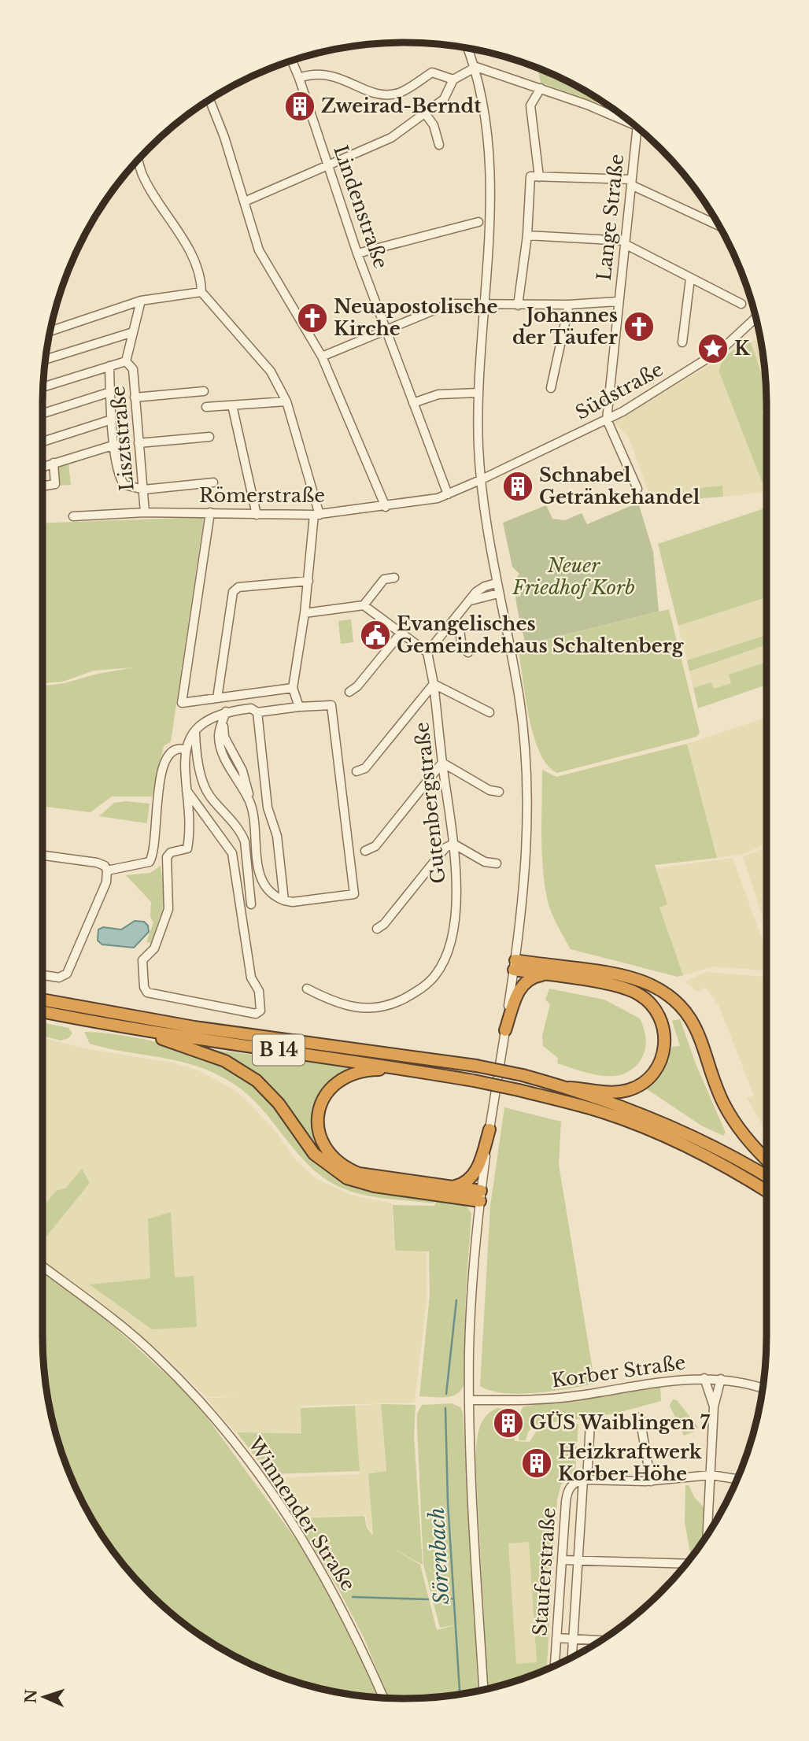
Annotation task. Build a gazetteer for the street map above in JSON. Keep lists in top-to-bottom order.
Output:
{
  "streets": {
    "highway": ["B 14"],
    "street": [
      "Lindenstraße",
      "Lange Straße",
      "Südstraße",
      "Lisztstraße",
      "Römerstraße",
      "Gutenbergstraße",
      "Korber Straße",
      "Winnender Straße",
      "Stauferstraße"
    ]
  },
  "crossings": [
    ["Lindenstraße", "Römerstraße"],
    ["Lange Straße", "Südstraße"],
    ["Südstraße", "Römerstraße"],
    ["Lisztstraße", "Römerstraße"]
  ],
  "water": ["Sörenbach"],
  "parks": ["Neuer Friedhof Korb"],
  "places": {
    "building": [
      "Zweirad-Berndt",
      "Schnabel Getränkehandel",
      "GÜS Waiblingen 7",
      "Heizkraftwerk Korber Höhe"
    ],
    "church": ["Neuapostolische Kirche", "Johannes der Täufer"],
    "place": ["K"],
    "public building": ["Evangelisches Gemeindehaus Schaltenberg"]
  },
  "north": "left"
}
